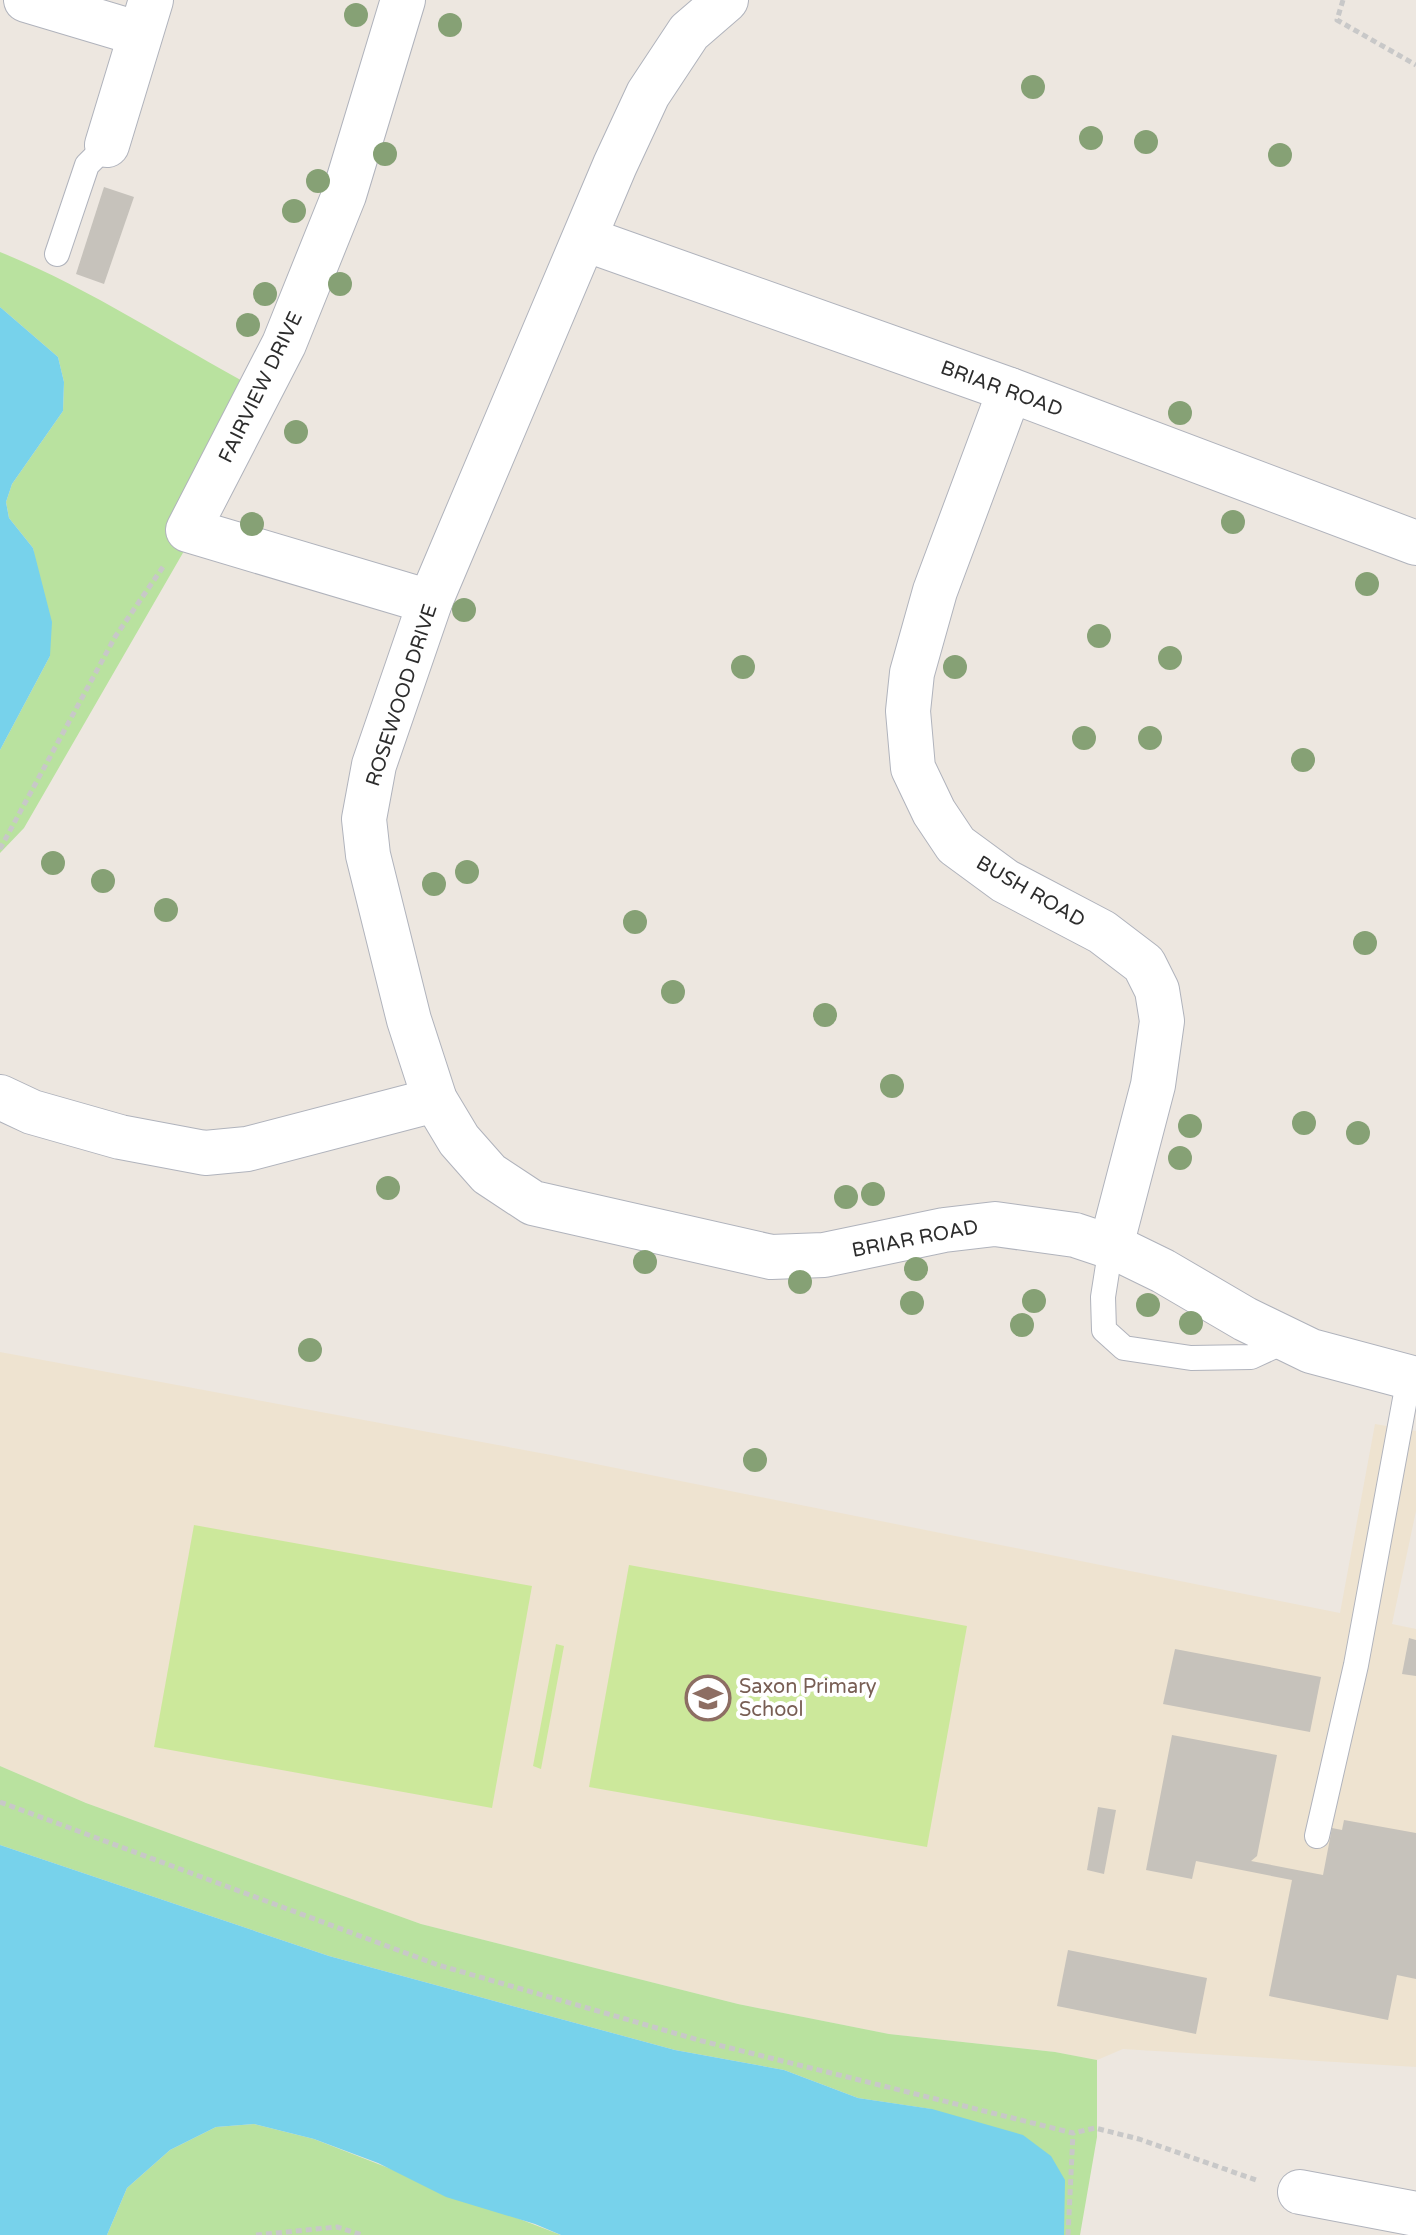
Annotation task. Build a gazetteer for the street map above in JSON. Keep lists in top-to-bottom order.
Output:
{
  "streets": {
    "street": [
      "FAIRVIEW DRIVE",
      "BRIAR ROAD",
      "ROSEWOOD DRIVE",
      "BUSH ROAD"
    ]
  },
  "crossings": [
    ["BRIAR ROAD", "ROSEWOOD DRIVE"],
    ["BRIAR ROAD", "BUSH ROAD"]
  ],
  "places": {
    "school or university": ["Saxon Primary School"]
  }
}
